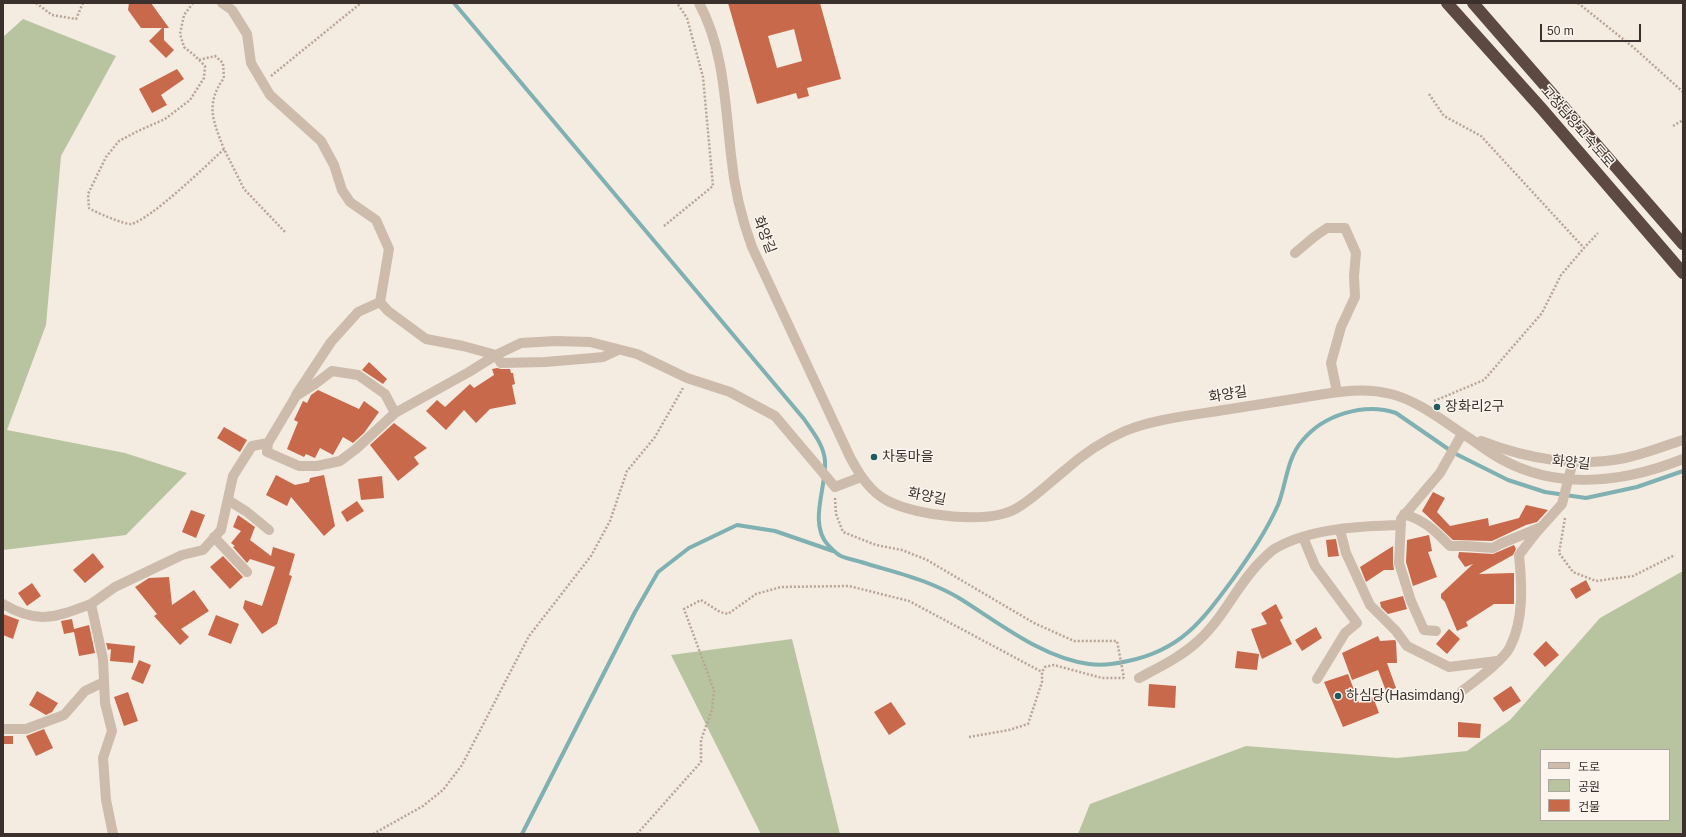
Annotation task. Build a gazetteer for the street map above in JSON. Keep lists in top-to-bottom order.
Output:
{
  "streets": {
    "highway": ["고창담양고속도로"],
    "street": ["화양길"]
  },
  "places": ["장화리2구", "차동마을", "하심당(Hasimdang)"],
  "legend": ["도로", "공원", "건물"],
  "scale_bar": "50 m"
}
